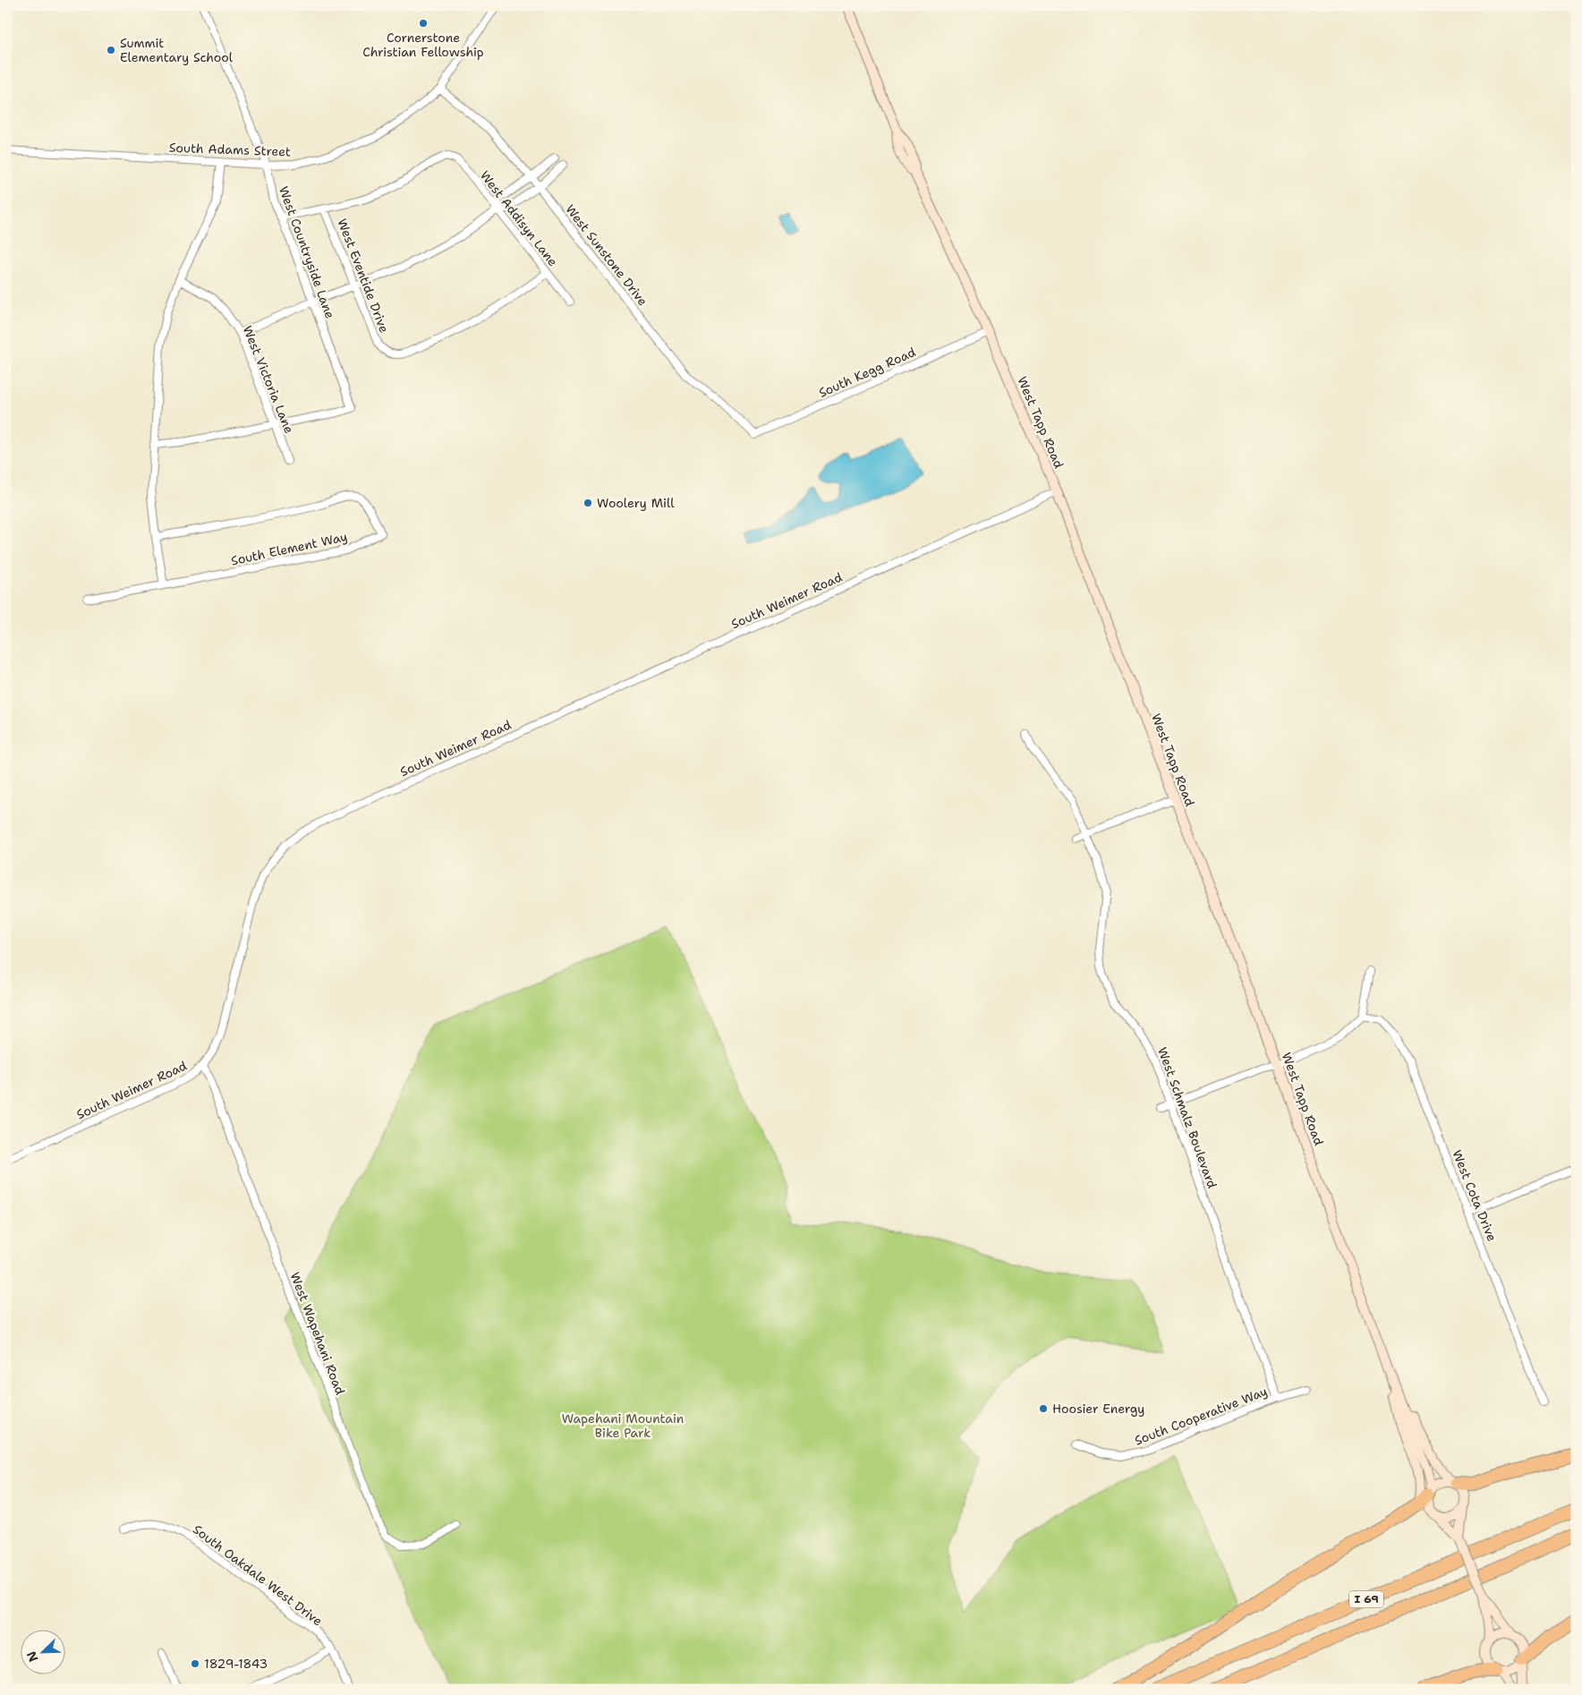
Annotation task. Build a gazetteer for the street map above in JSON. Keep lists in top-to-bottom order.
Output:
{
  "streets": {
    "highway": ["I 69"],
    "main road": ["West Tapp Road"],
    "street": [
      "South Adams Street",
      "West Addisyn Lane",
      "West Countryside Lane",
      "West Sunstone Drive",
      "West Eventide Drive",
      "South Kegg Road",
      "West Victoria Lane",
      "South Element Way",
      "South Weimer Road",
      "West Schmalz Boulevard",
      "West Cota Drive",
      "West Wapehani Road",
      "South Cooperative Way",
      "South Oakdale West Drive"
    ]
  },
  "crossings": [
    ["South Adams Street", "West Countryside Lane"],
    ["South Adams Street", "West Sunstone Drive"],
    ["West Addisyn Lane", "West Eventide Drive"],
    ["West Countryside Lane", "West Victoria Lane"],
    ["West Sunstone Drive", "South Kegg Road"],
    ["South Kegg Road", "West Tapp Road"],
    ["West Tapp Road", "South Weimer Road"],
    ["South Weimer Road", "West Wapehani Road"],
    ["West Schmalz Boulevard", "South Cooperative Way"]
  ],
  "parks": ["Wapehani Mountain Bike Park"],
  "places": [
    "Cornerstone Christian Fellowship",
    "Summit Elementary School",
    "Woolery Mill",
    "Hoosier Energy",
    "1829-1843"
  ],
  "north": "bottom left"
}
